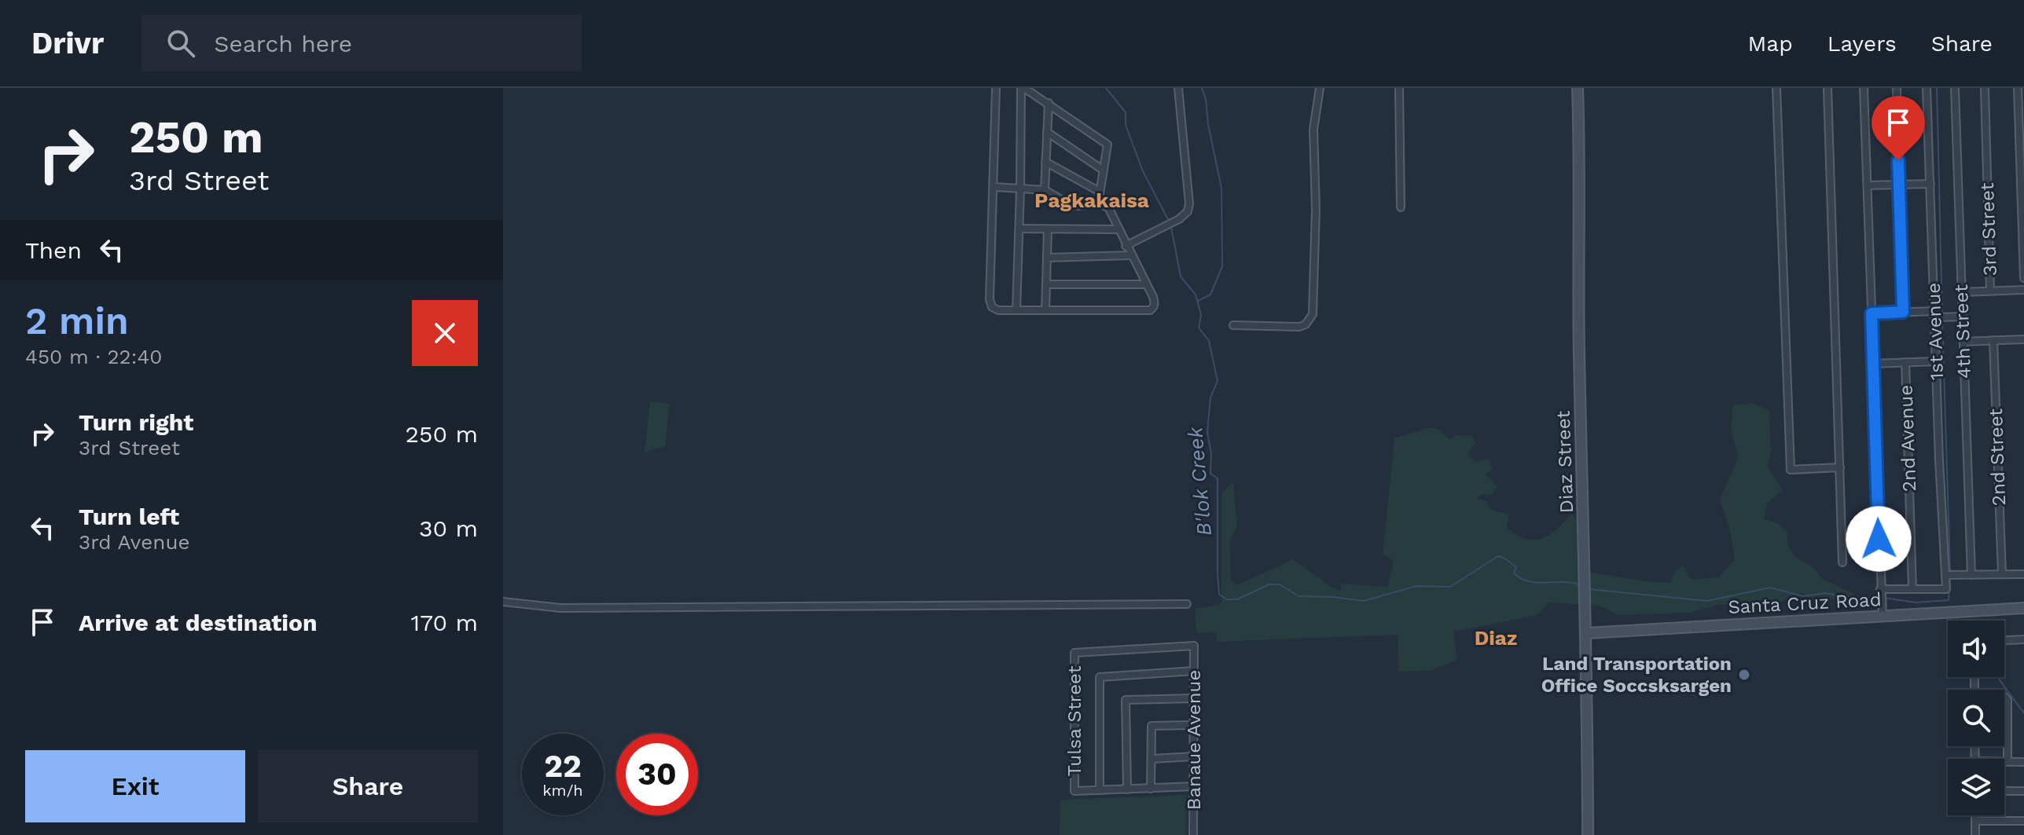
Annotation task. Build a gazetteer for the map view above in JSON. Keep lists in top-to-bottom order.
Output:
{
  "streets": {
    "main road": ["Diaz Street", "Santa Cruz Road"],
    "street": [
      "3rd Street",
      "1st Avenue",
      "4th Street",
      "2nd Avenue",
      "2nd Street",
      "Tulsa Street",
      "Banaue Avenue"
    ]
  },
  "crossings": [
    ["3rd Street", "4th Street"],
    ["1st Avenue", "2nd Avenue"],
    ["Diaz Street", "Santa Cruz Road"],
    ["Tulsa Street", "Banaue Avenue"]
  ],
  "districts": ["Pagkakaisa", "Diaz"],
  "water": ["B'lok Creek"],
  "places": ["Land Transportation Office Soccsksargen"],
  "page": {
    "header": "Drivr",
    "search": "Search here",
    "nav": ["Map", "Layers", "Share"],
    "turn": ["250 m", "3rd Street"],
    "then": "Then",
    "heading": ["2 min", "450 m · 22:40"],
    "list": [
      {
        "name": "Turn right",
        "note": "3rd Street",
        "value": "250 m"
      },
      {
        "name": "Turn left",
        "note": "3rd Avenue",
        "value": "30 m"
      },
      {
        "name": "Arrive at destination",
        "value": "170 m"
      }
    ],
    "speed": "22 km/h",
    "limit": "30",
    "buttons": ["Exit", "Share"]
  }
}
